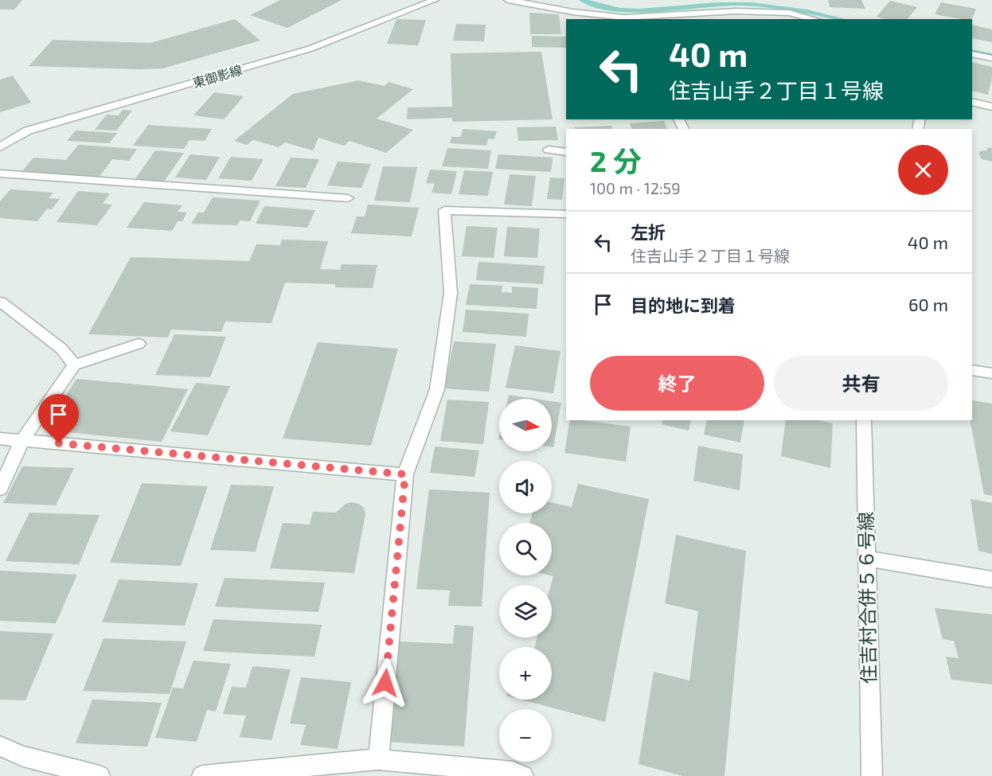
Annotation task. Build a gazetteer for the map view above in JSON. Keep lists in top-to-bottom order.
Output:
{
  "streets": {
    "street": ["東御影線", "住吉村合併５６号線"]
  },
  "north": "right",
  "page": {
    "turn": ["40 m", "住吉山手２丁目１号線"],
    "heading": ["2 分", "100 m · 12:59"],
    "list": [
      {
        "name": "左折",
        "note": "住吉山手２丁目１号線",
        "value": "40 m"
      },
      {
        "name": "目的地に到着",
        "value": "60 m"
      }
    ],
    "buttons": ["終了", "共有"],
    "map_buttons": ["+", "−"]
  }
}
